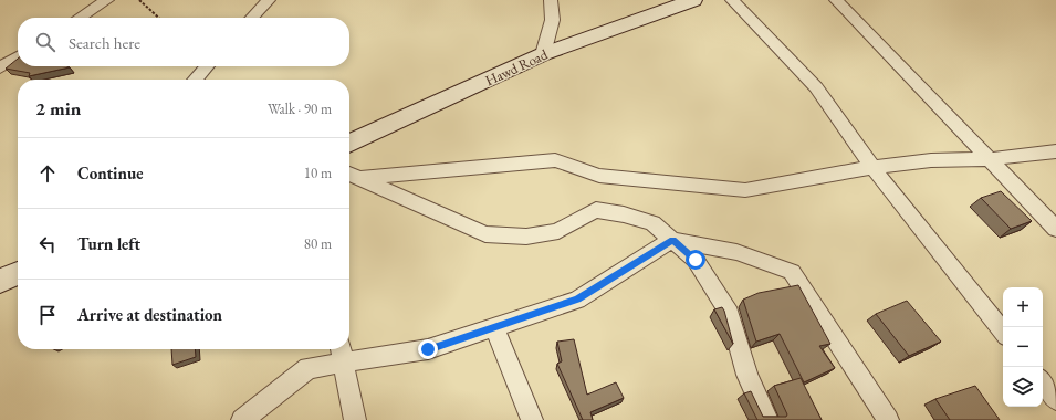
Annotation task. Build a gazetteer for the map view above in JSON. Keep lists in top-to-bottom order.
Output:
{
  "streets": {
    "main road": ["Hawd Road"]
  },
  "page": {
    "search": "Search here",
    "heading": ["2 min", "Walk · 90 m"],
    "list": [
      ["Continue", "10 m"],
      ["Turn left", "80 m"],
      "Arrive at destination"
    ],
    "map_buttons": ["+", "−"]
  }
}
